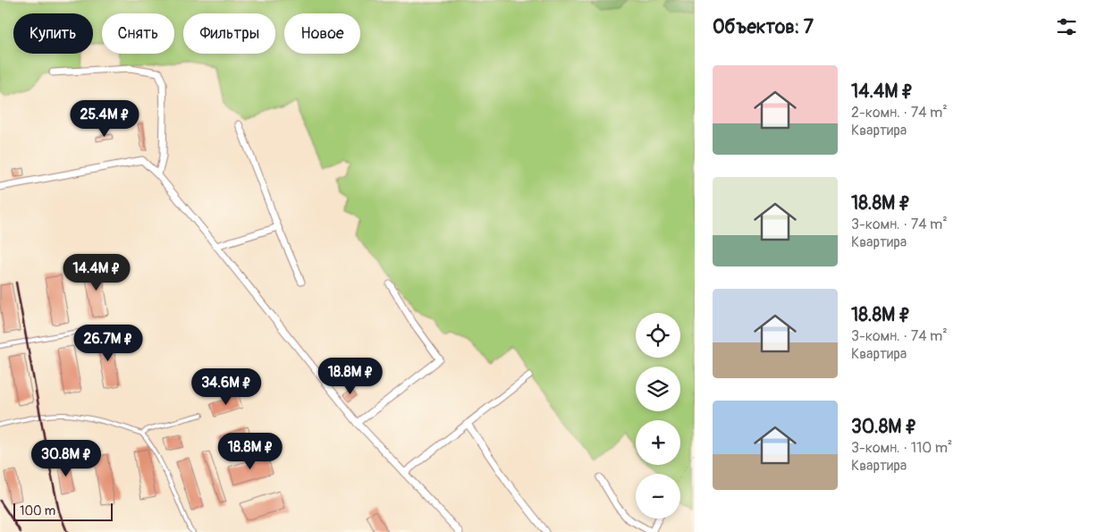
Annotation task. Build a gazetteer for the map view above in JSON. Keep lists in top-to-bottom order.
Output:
{
  "scale_bar": "100 m",
  "page": {
    "heading": "Объектов: 7",
    "chip": [
      "Купить",
      "Снять",
      "Фильтры",
      "Новое"
    ],
    "list": [
      {
        "name": "14.4M ₽",
        "note": "2-комн. · 74 m² · Квартира"
      },
      {
        "name": "18.8M ₽",
        "note": "3-комн. · 74 m² · Квартира"
      },
      {
        "name": "18.8M ₽",
        "note": "3-комн. · 74 m² · Квартира"
      },
      {
        "name": "30.8M ₽",
        "note": "3-комн. · 110 m² · Квартира"
      }
    ],
    "price": [
      "25.4M ₽",
      "14.4M ₽",
      "26.7M ₽",
      "18.8M ₽",
      "34.6M ₽",
      "18.8M ₽",
      "30.8M ₽"
    ],
    "map_buttons": ["+", "−"],
    "scale": "100 m"
  }
}
